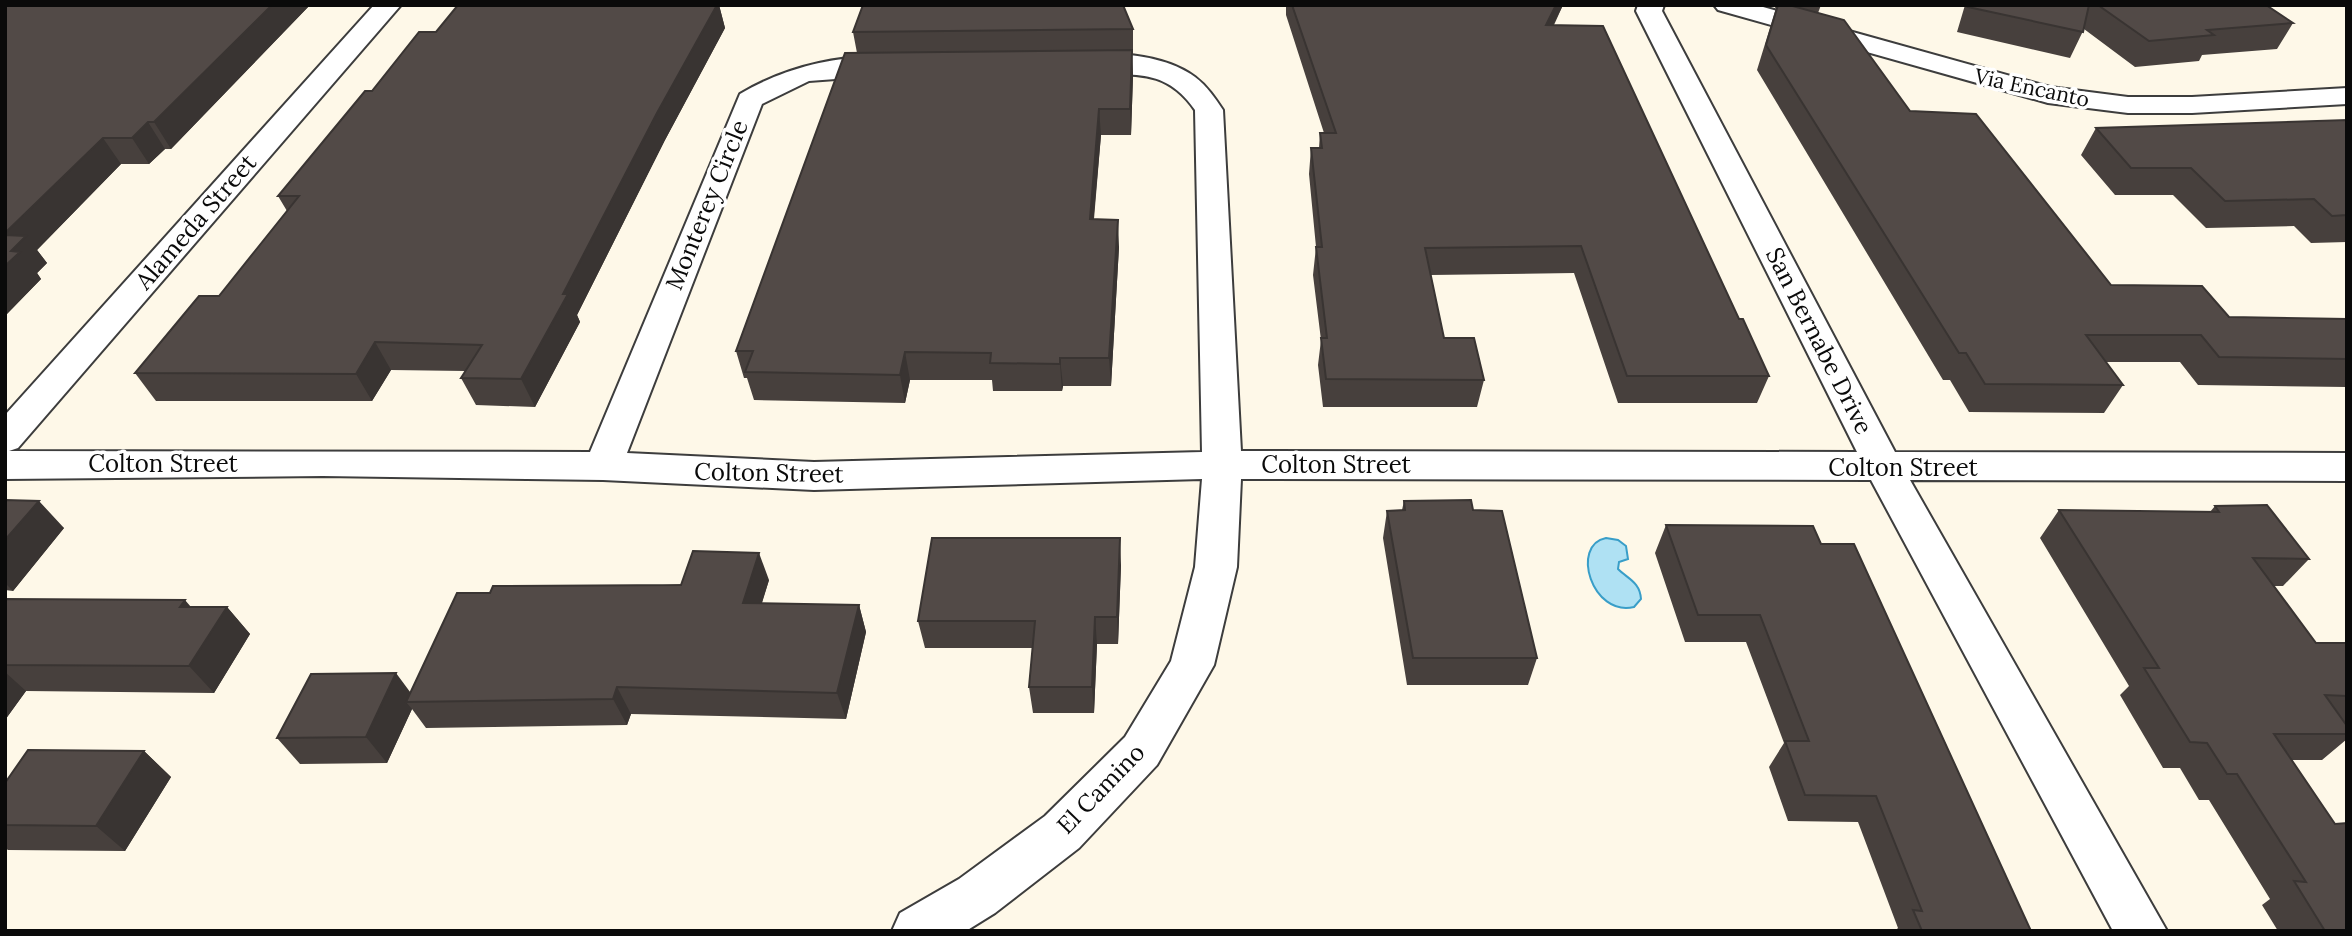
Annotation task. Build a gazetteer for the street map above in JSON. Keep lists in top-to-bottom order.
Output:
{
  "streets": {
    "street": [
      "Via Encanto",
      "Monterey Circle",
      "Alameda Street",
      "San Bernabe Drive",
      "Colton Street",
      "El Camino"
    ]
  },
  "crossings": [
    ["Monterey Circle", "Colton Street"],
    ["San Bernabe Drive", "Colton Street"],
    ["Colton Street", "El Camino"]
  ]
}
